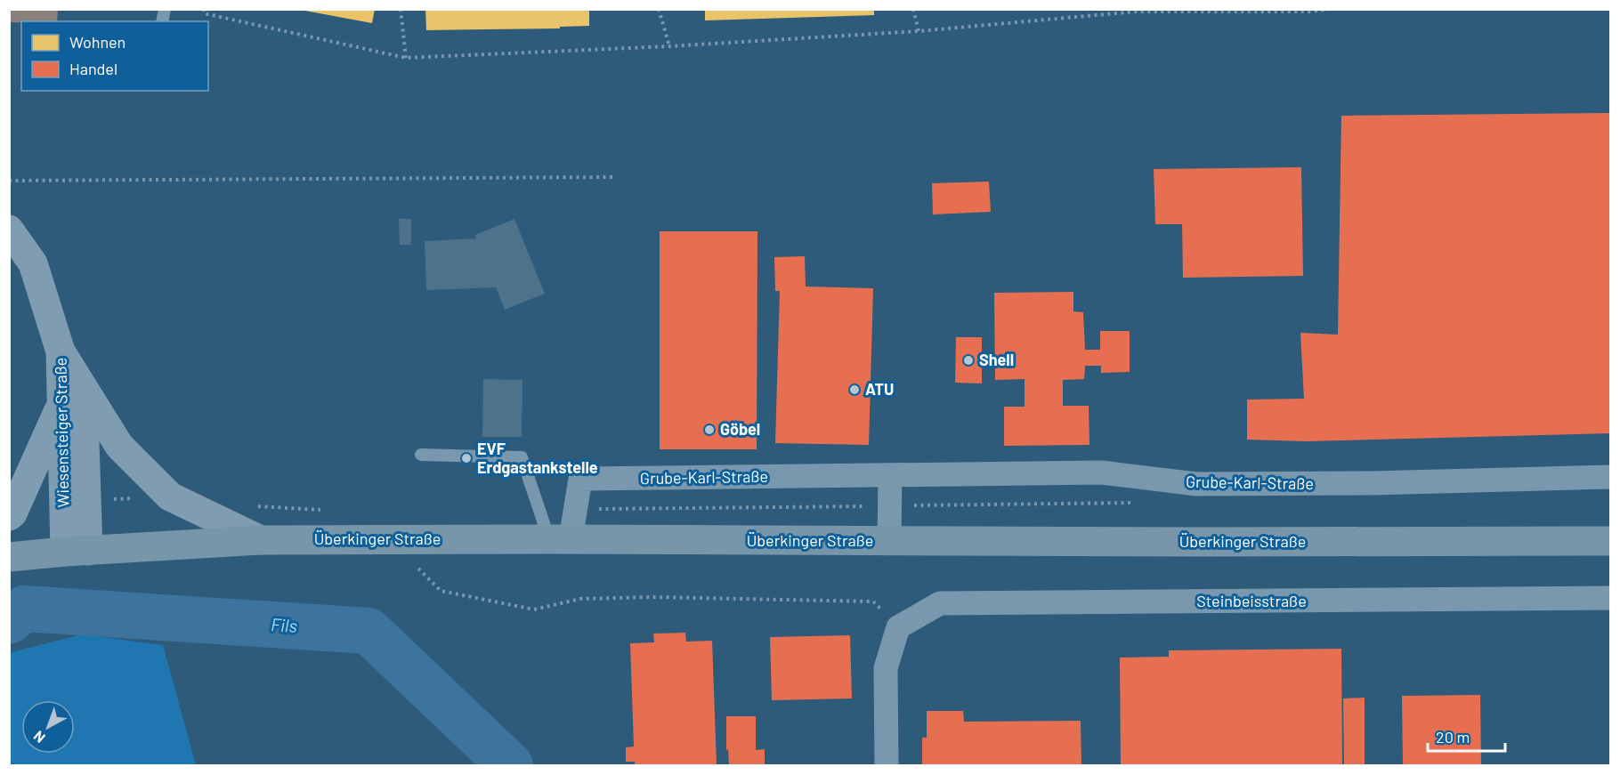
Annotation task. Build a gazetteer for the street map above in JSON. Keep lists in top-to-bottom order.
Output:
{
  "streets": {
    "main road": ["Wiesensteiger Straße", "Überkinger Straße"],
    "street": ["Grube-Karl-Straße", "Steinbeisstraße"]
  },
  "crossings": [
    ["Wiesensteiger Straße", "Überkinger Straße"],
    ["Grube-Karl-Straße", "Überkinger Straße"]
  ],
  "water": ["Fils"],
  "places": [
    "Shell",
    "ATU",
    "Göbel",
    "EVF Erdgastankstelle"
  ],
  "legend": ["Wohnen", "Handel"],
  "scale_bar": "20 m",
  "north": "bottom left"
}
